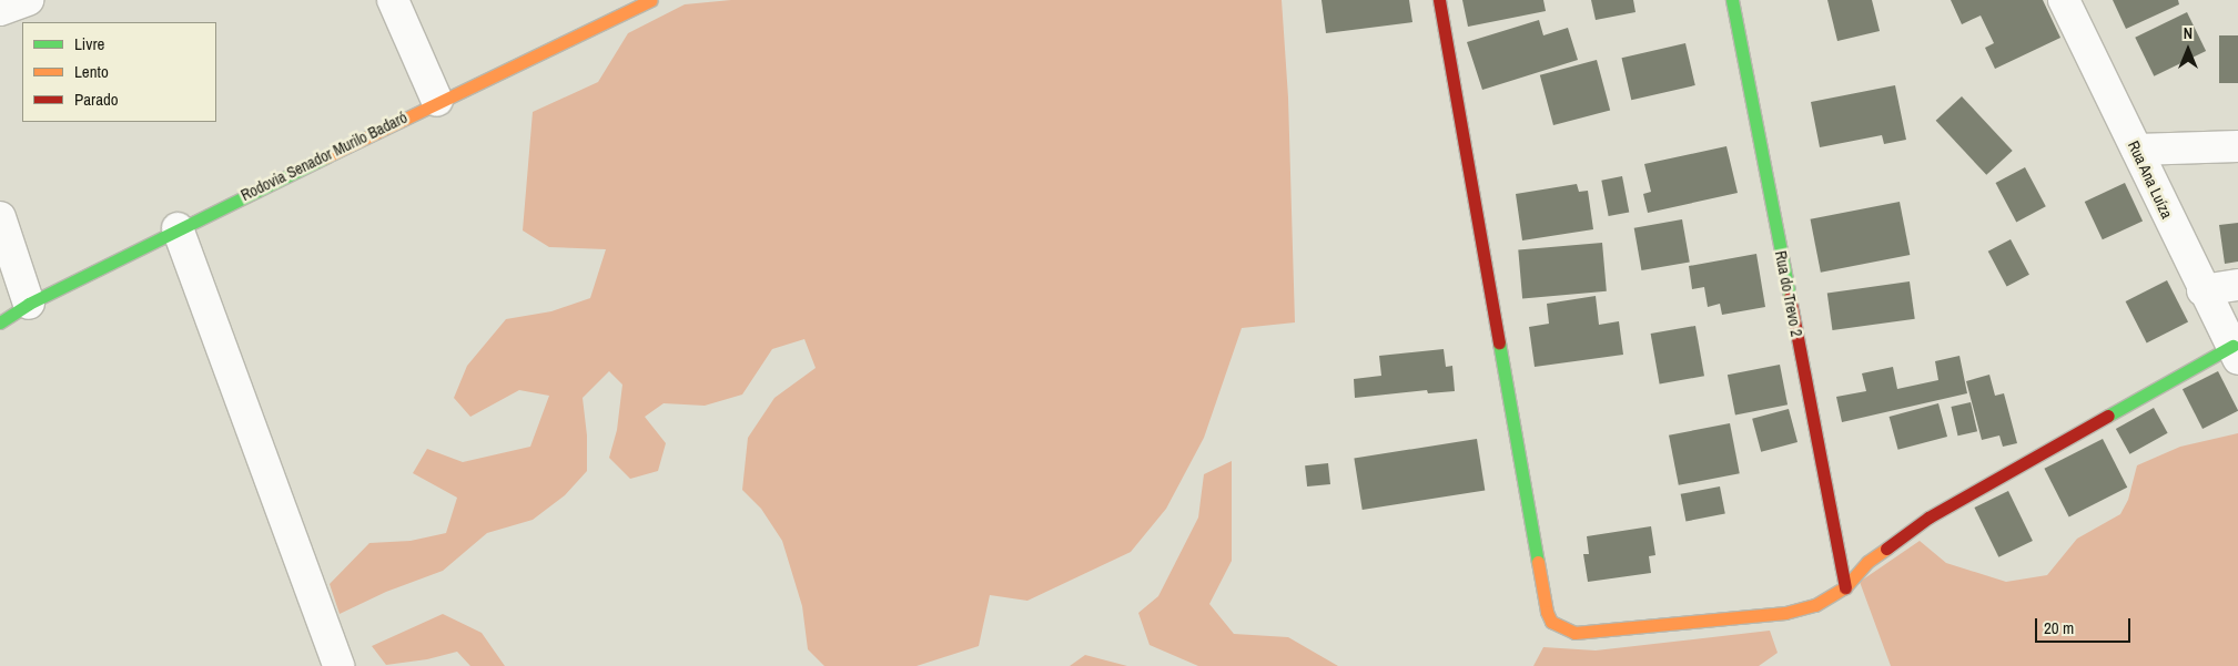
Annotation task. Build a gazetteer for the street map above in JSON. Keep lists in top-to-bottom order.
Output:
{
  "streets": {
    "street": ["Rodovia Senador Murilo Badaró", "Rua Ana Luíza", "Rua do Trevo 2"]
  },
  "legend": ["Livre", "Lento", "Parado"],
  "scale_bar": "20 m",
  "north": "top"
}
